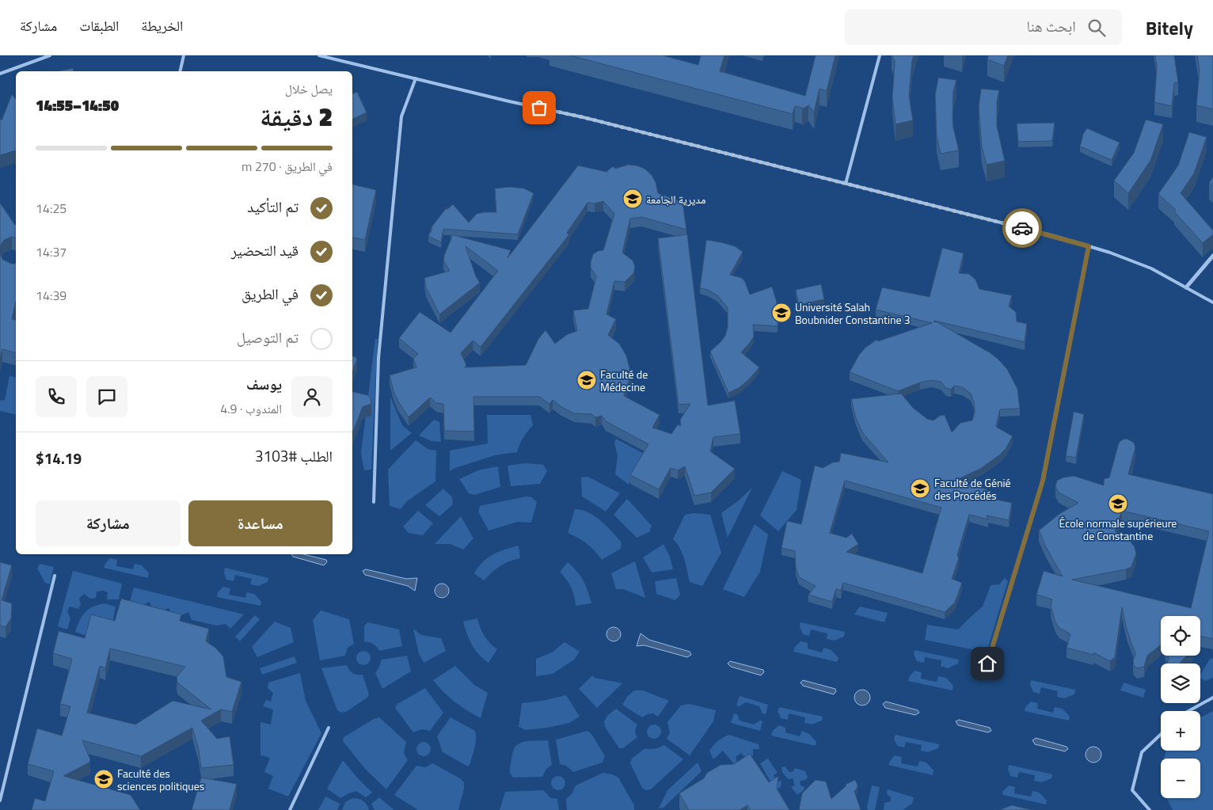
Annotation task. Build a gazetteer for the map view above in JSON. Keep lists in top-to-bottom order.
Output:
{
  "places": {
    "school or university": [
      "مديرية الجامعة",
      "Université Salah Boubnider Constantine 3",
      "Faculté de Médecine",
      "Faculté de Génié des Procédés",
      "École normale supérieure de Constantine",
      "Faculté des sciences politiques"
    ]
  },
  "page": {
    "header": "Bitely",
    "search": "ابحث هنا",
    "nav": ["الخريطة", "الطبقات", "مشاركة"],
    "heading": ["2 دقيقة", "يصل خلال", "14:50–14:55"],
    "panel": [
      "يوسف",
      "المندوب · 4.9",
      "الطلب #3103",
      "$14.19"
    ],
    "bar": "في الطريق · 270 m",
    "list": [
      ["تم التأكيد", "14:25"],
      ["قيد التحضير", "14:37"],
      ["في الطريق", "14:39"],
      "تم التوصيل"
    ],
    "buttons": ["مساعدة", "مشاركة"],
    "map_buttons": ["+", "−"]
  }
}
